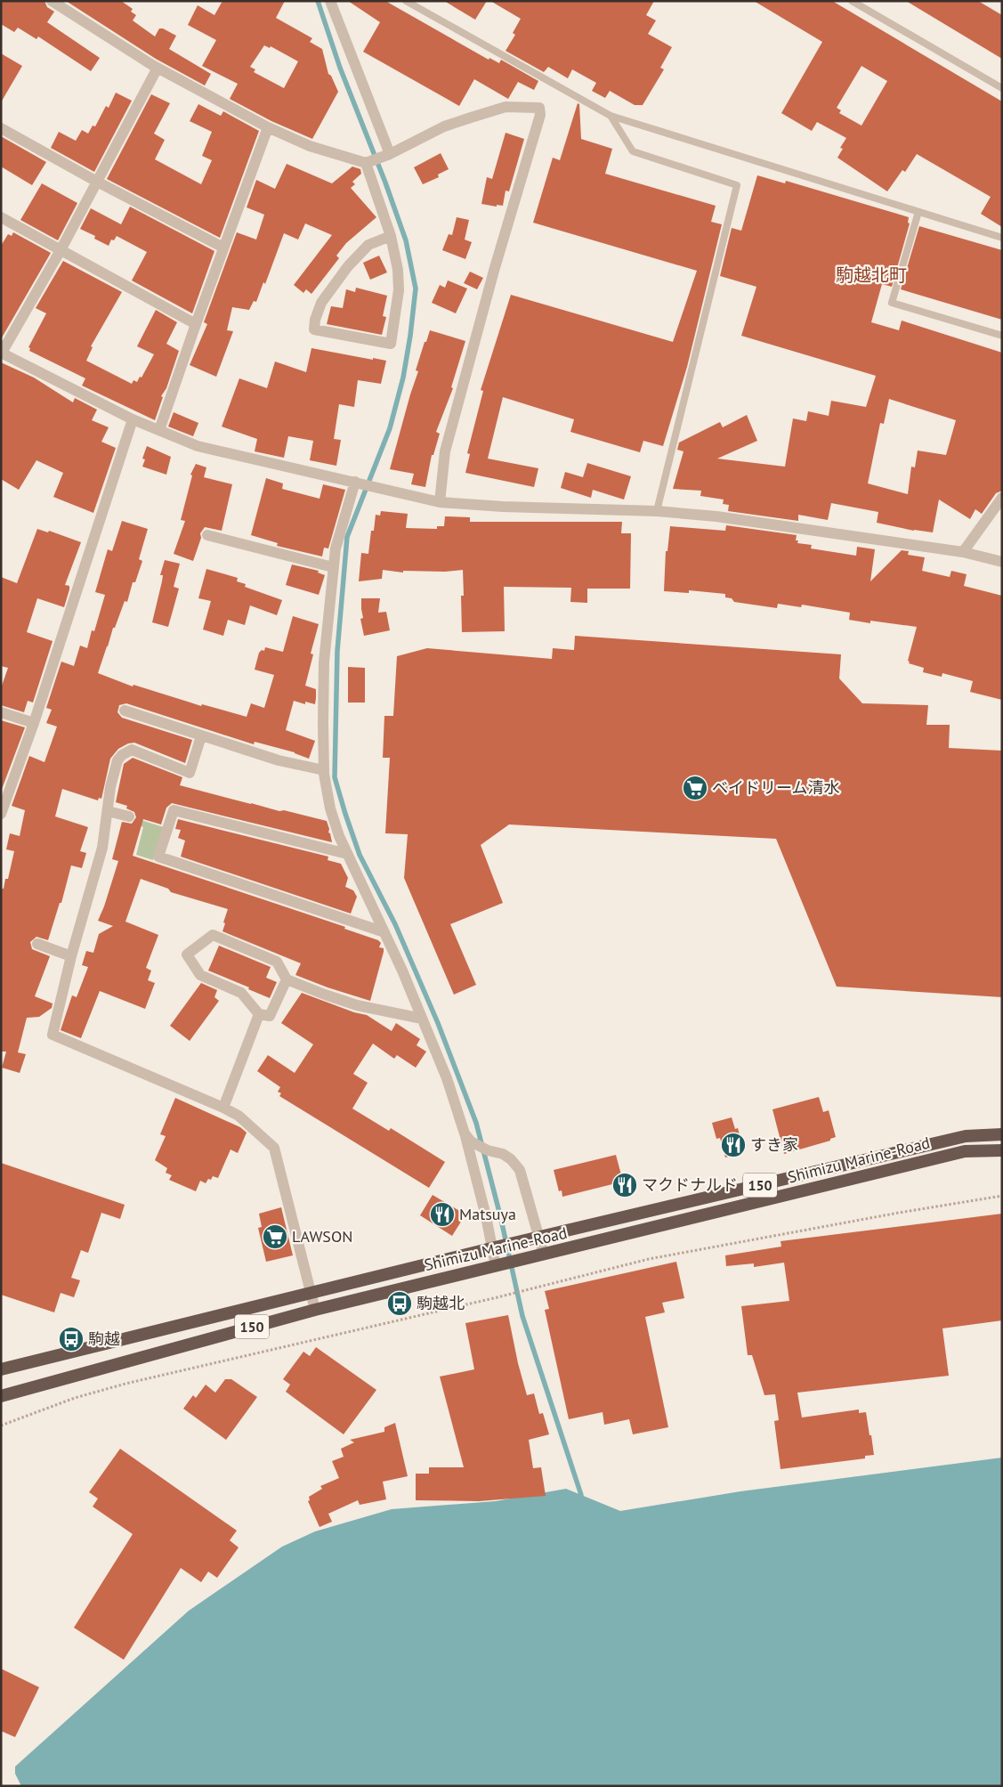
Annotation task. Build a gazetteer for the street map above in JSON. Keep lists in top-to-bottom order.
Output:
{
  "streets": {
    "highway": ["Shimizu Marine-Road", "150"]
  },
  "districts": ["駒越北町"],
  "places": {
    "supermarket": ["ベイドリーム清水", "LAWSON"],
    "restaurant": ["すき家", "マクドナルド", "Matsuya"],
    "bus stop": ["駒越北", "駒越"]
  }
}
